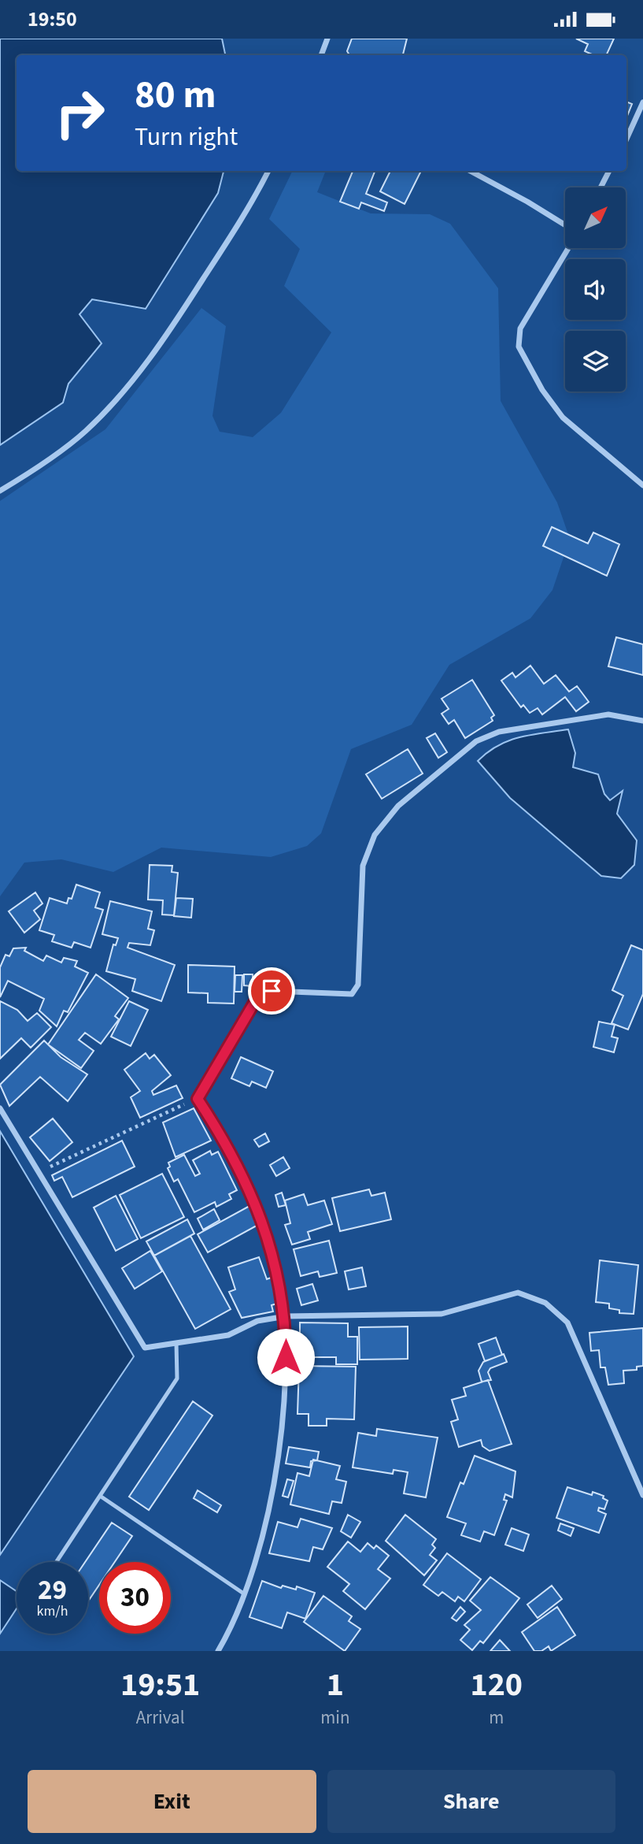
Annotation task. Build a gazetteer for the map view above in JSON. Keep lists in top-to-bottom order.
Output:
{
  "north": "top right",
  "page": {
    "status": "19:50",
    "turn": ["80 m", "Turn right"],
    "speed": "29 km/h",
    "limit": "30",
    "eta": [
      "19:51",
      "Arrival",
      "1",
      "min",
      "120",
      "m"
    ],
    "buttons": ["Exit", "Share"]
  }
}
